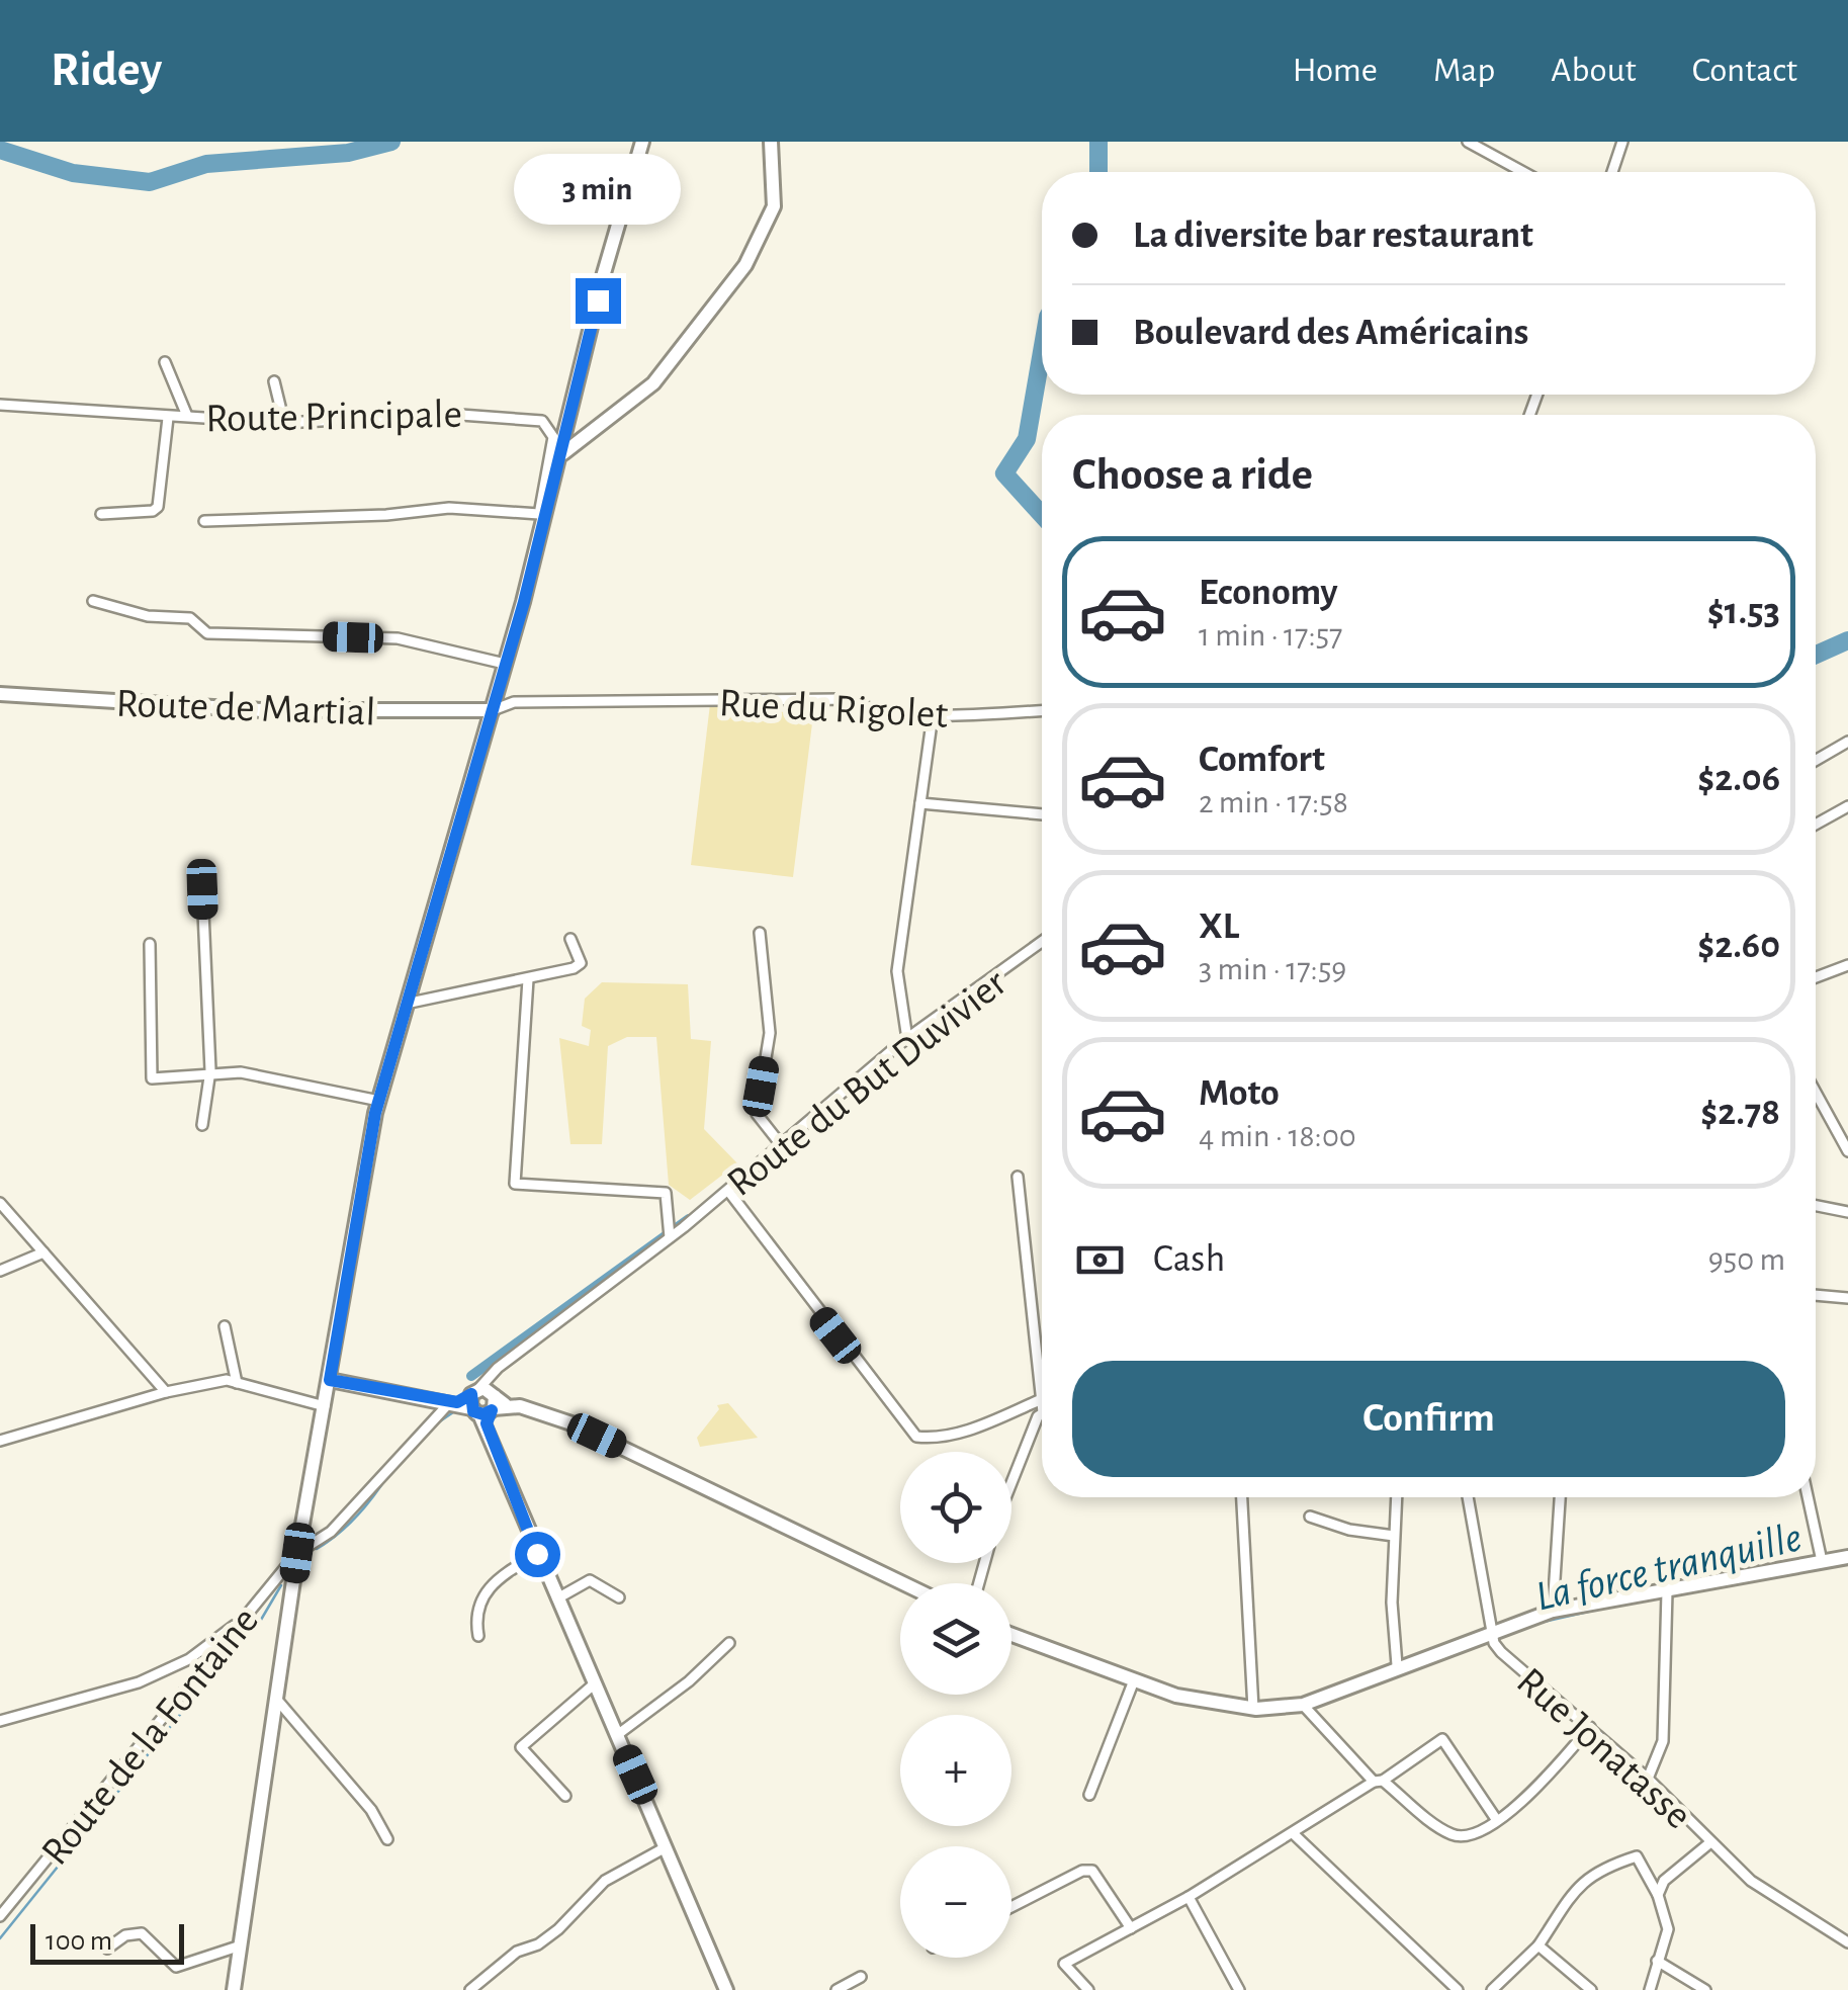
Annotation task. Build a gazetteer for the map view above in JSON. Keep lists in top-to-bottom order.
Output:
{
  "streets": {
    "street": [
      "Route Principale",
      "Route de Martial",
      "Rue du Rigolet",
      "Route du But Duvivier",
      "Route de la Fontaine",
      "Rue Jonatasse"
    ]
  },
  "crossings": [
    ["Route de Martial", "Rue du Rigolet"],
    ["Route du But Duvivier", "Route de la Fontaine"]
  ],
  "water": ["La force tranquille"],
  "scale_bar": "100 m",
  "page": {
    "header": "Ridey",
    "nav": [
      "Home",
      "Map",
      "About",
      "Contact"
    ],
    "bubble": "3 min",
    "banner": ["La diversite bar restaurant", "Boulevard des Américains"],
    "heading": "Choose a ride",
    "list": [
      {
        "name": "Economy",
        "note": "1 min · 17:57",
        "value": "$1.53"
      },
      {
        "name": "Comfort",
        "note": "2 min · 17:58",
        "value": "$2.06"
      },
      {
        "name": "XL",
        "note": "3 min · 17:59",
        "value": "$2.60"
      },
      {
        "name": "Moto",
        "note": "4 min · 18:00",
        "value": "$2.78"
      }
    ],
    "pay": ["Cash", "950 m"],
    "buttons": "Confirm",
    "map_buttons": ["+", "−"],
    "scale": "100 m"
  }
}
